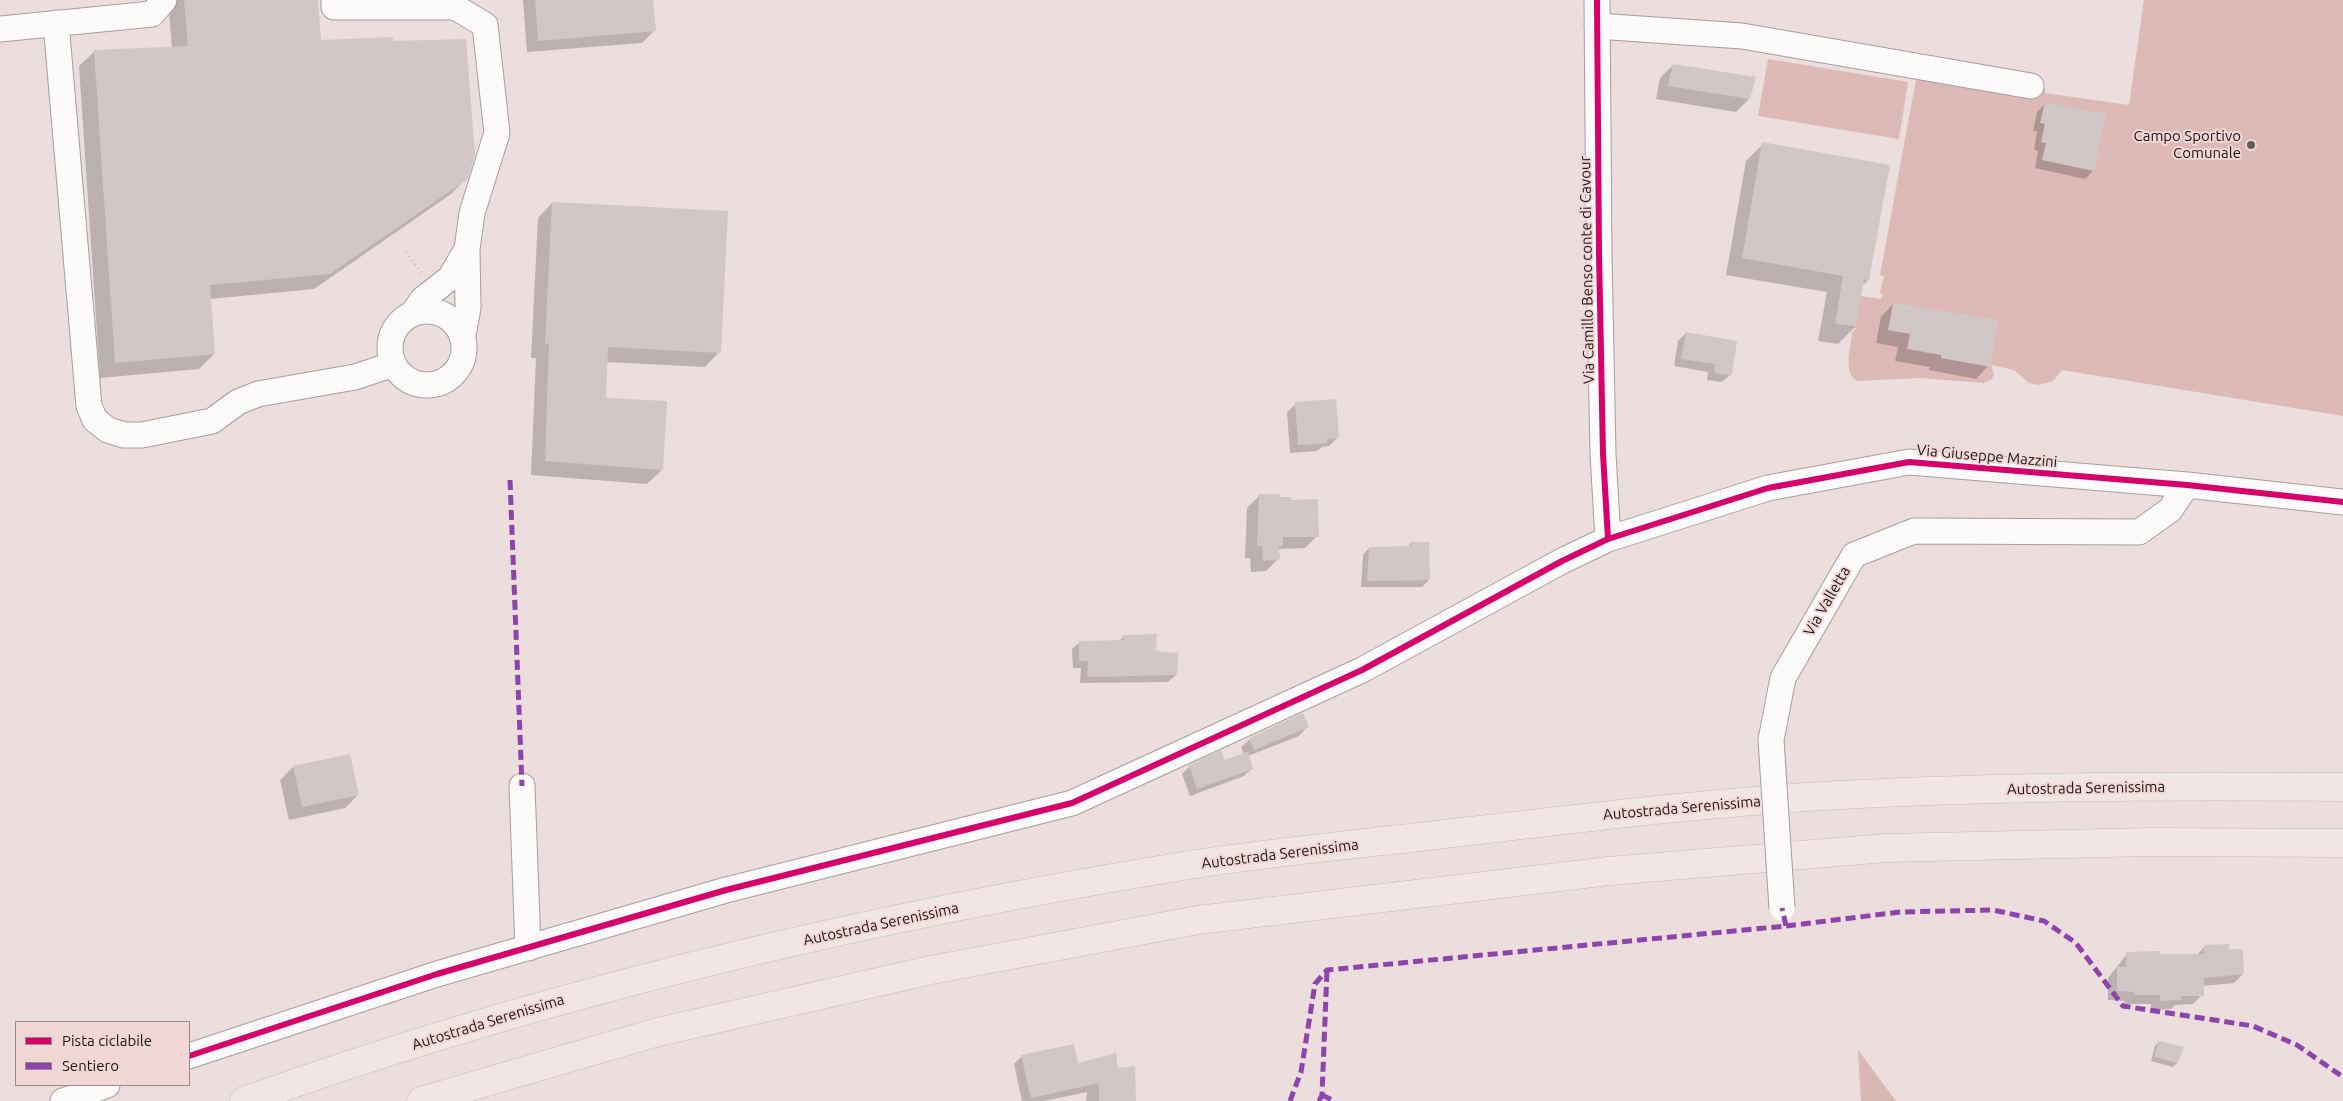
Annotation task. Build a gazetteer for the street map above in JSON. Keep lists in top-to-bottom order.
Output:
{
  "streets": {
    "highway": ["Autostrada Serenissima"],
    "street": ["Via Camillo Benso conte di Cavour", "Via Giuseppe Mazzini", "Via Valletta"]
  },
  "crossings": [
    ["Via Camillo Benso conte di Cavour", "Via Giuseppe Mazzini"],
    ["Via Giuseppe Mazzini", "Via Valletta"]
  ],
  "places": ["Campo Sportivo Comunale"],
  "legend": ["Pista ciclabile", "Sentiero"]
}
